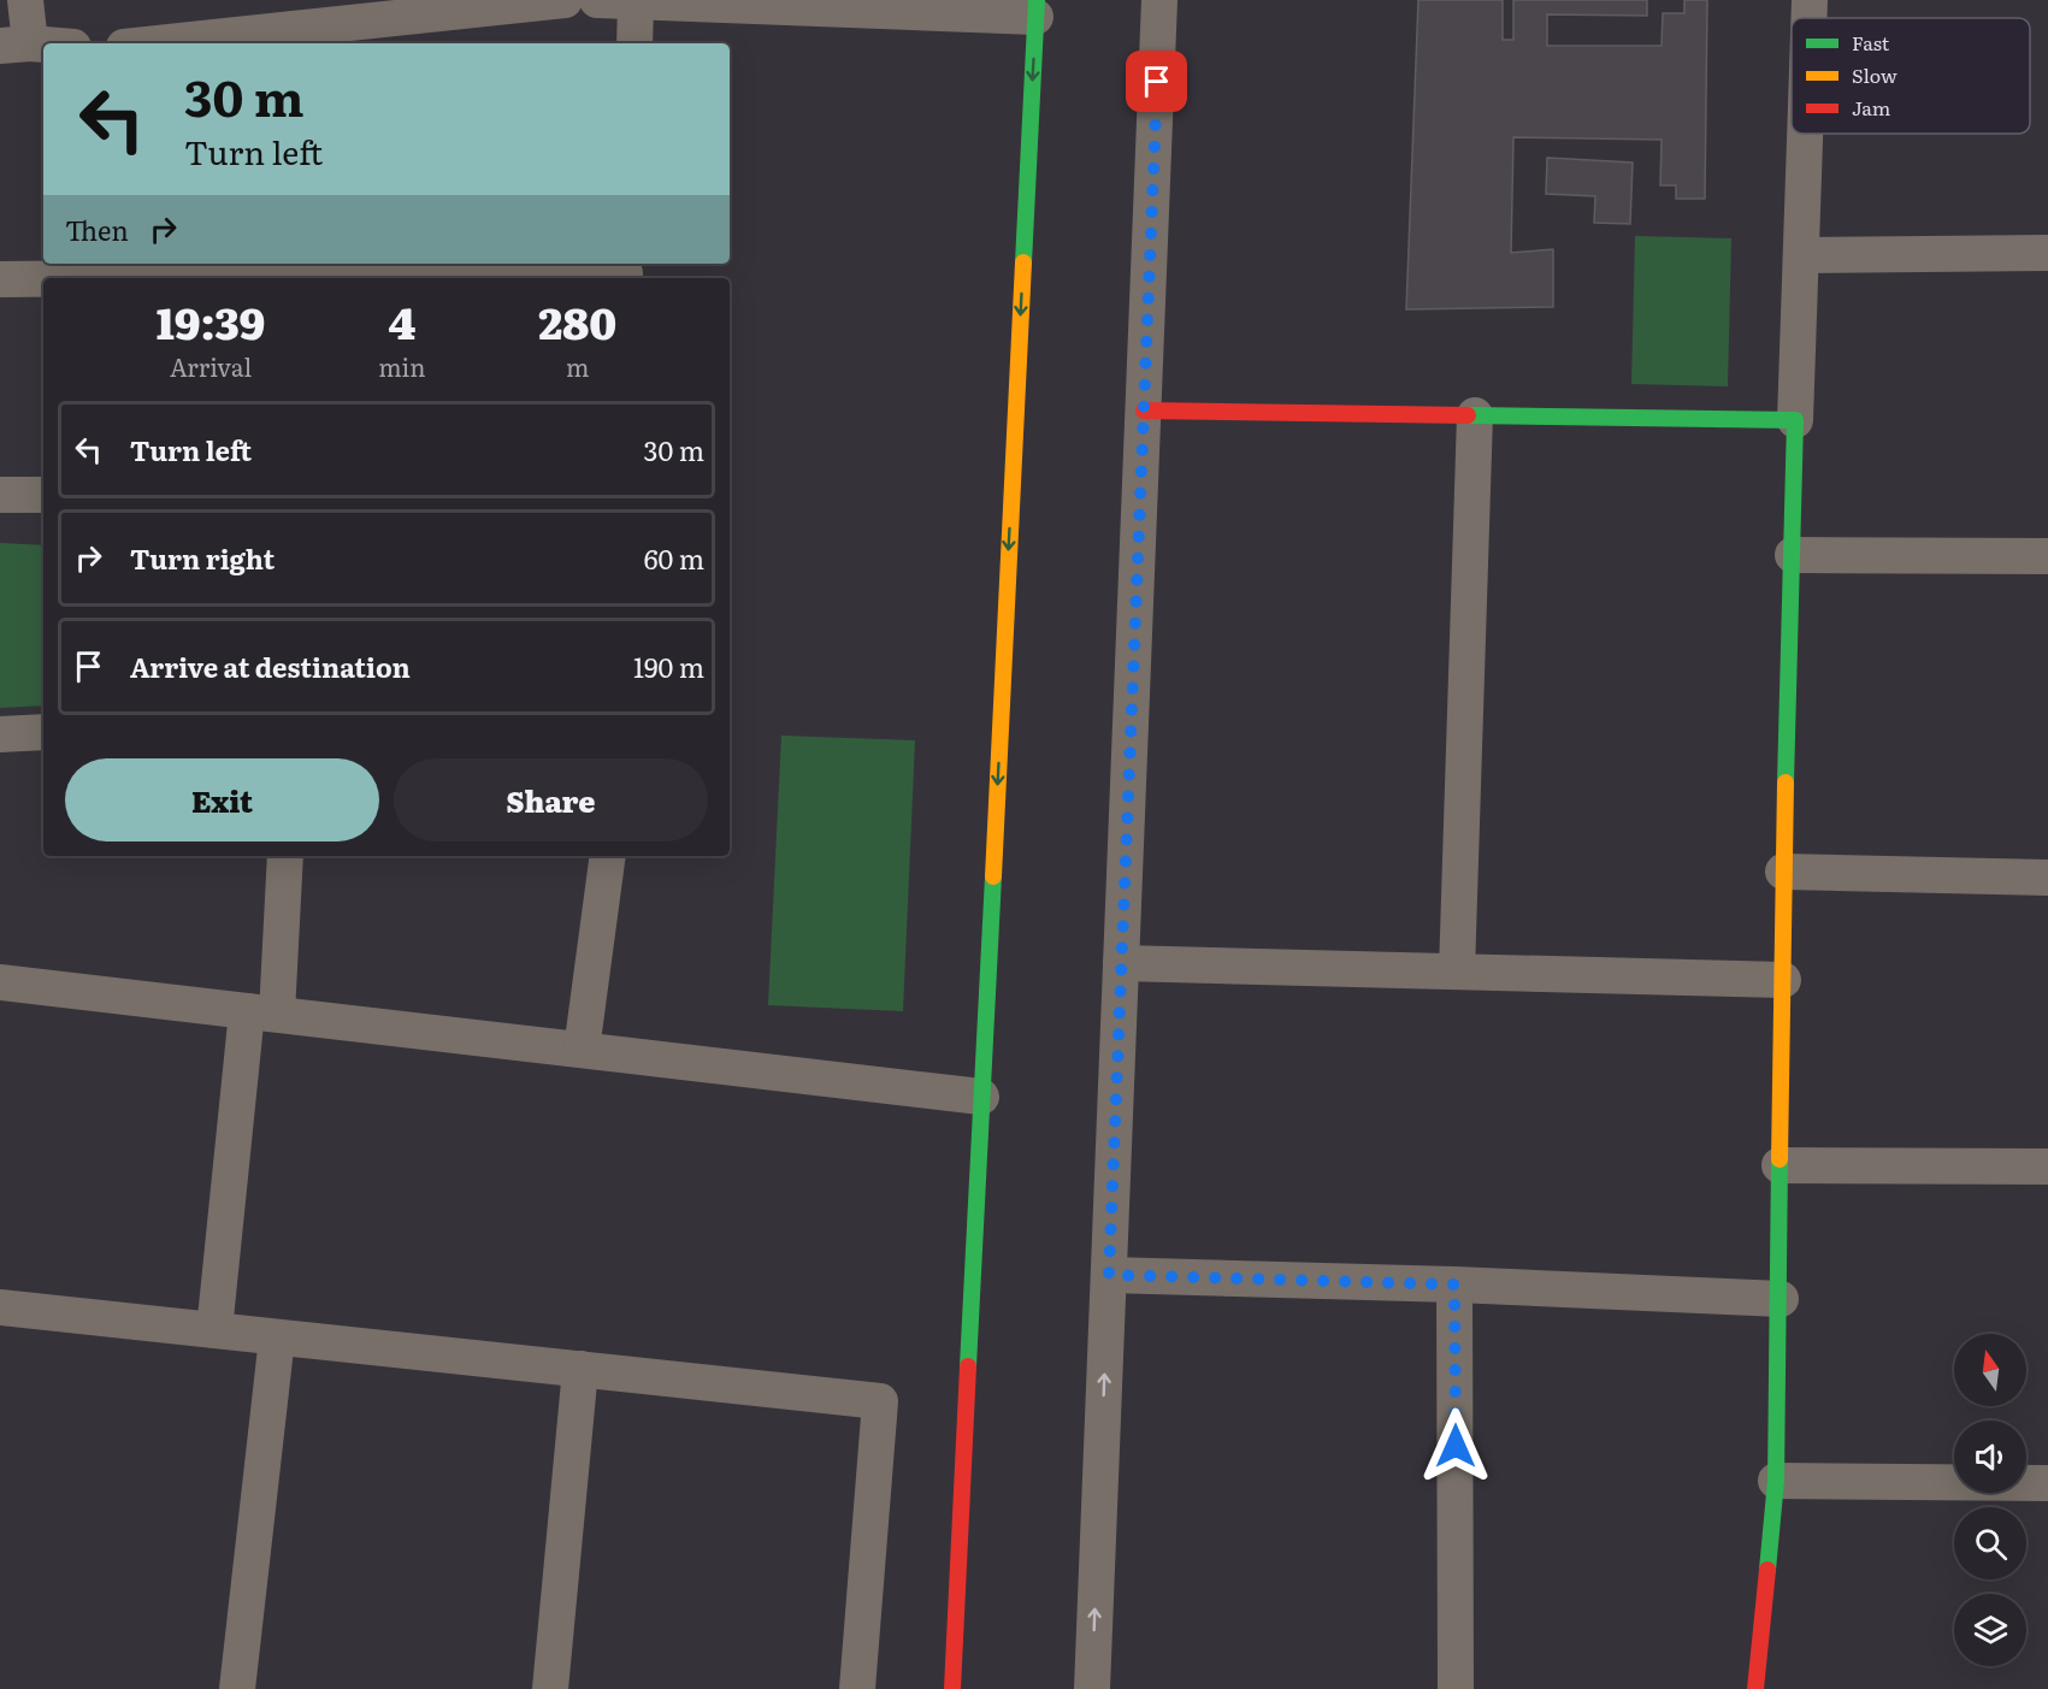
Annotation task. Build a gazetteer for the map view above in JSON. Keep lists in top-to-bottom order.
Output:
{
  "legend": ["Fast", "Slow", "Jam"],
  "north": "top",
  "page": {
    "turn": ["30 m", "Turn left"],
    "then": "Then",
    "eta": [
      "19:39",
      "Arrival",
      "4",
      "min",
      "280",
      "m"
    ],
    "list": [
      {
        "name": "Turn left",
        "value": "30 m"
      },
      {
        "name": "Turn right",
        "value": "60 m"
      },
      {
        "name": "Arrive at destination",
        "value": "190 m"
      }
    ],
    "buttons": ["Exit", "Share"]
  }
}
